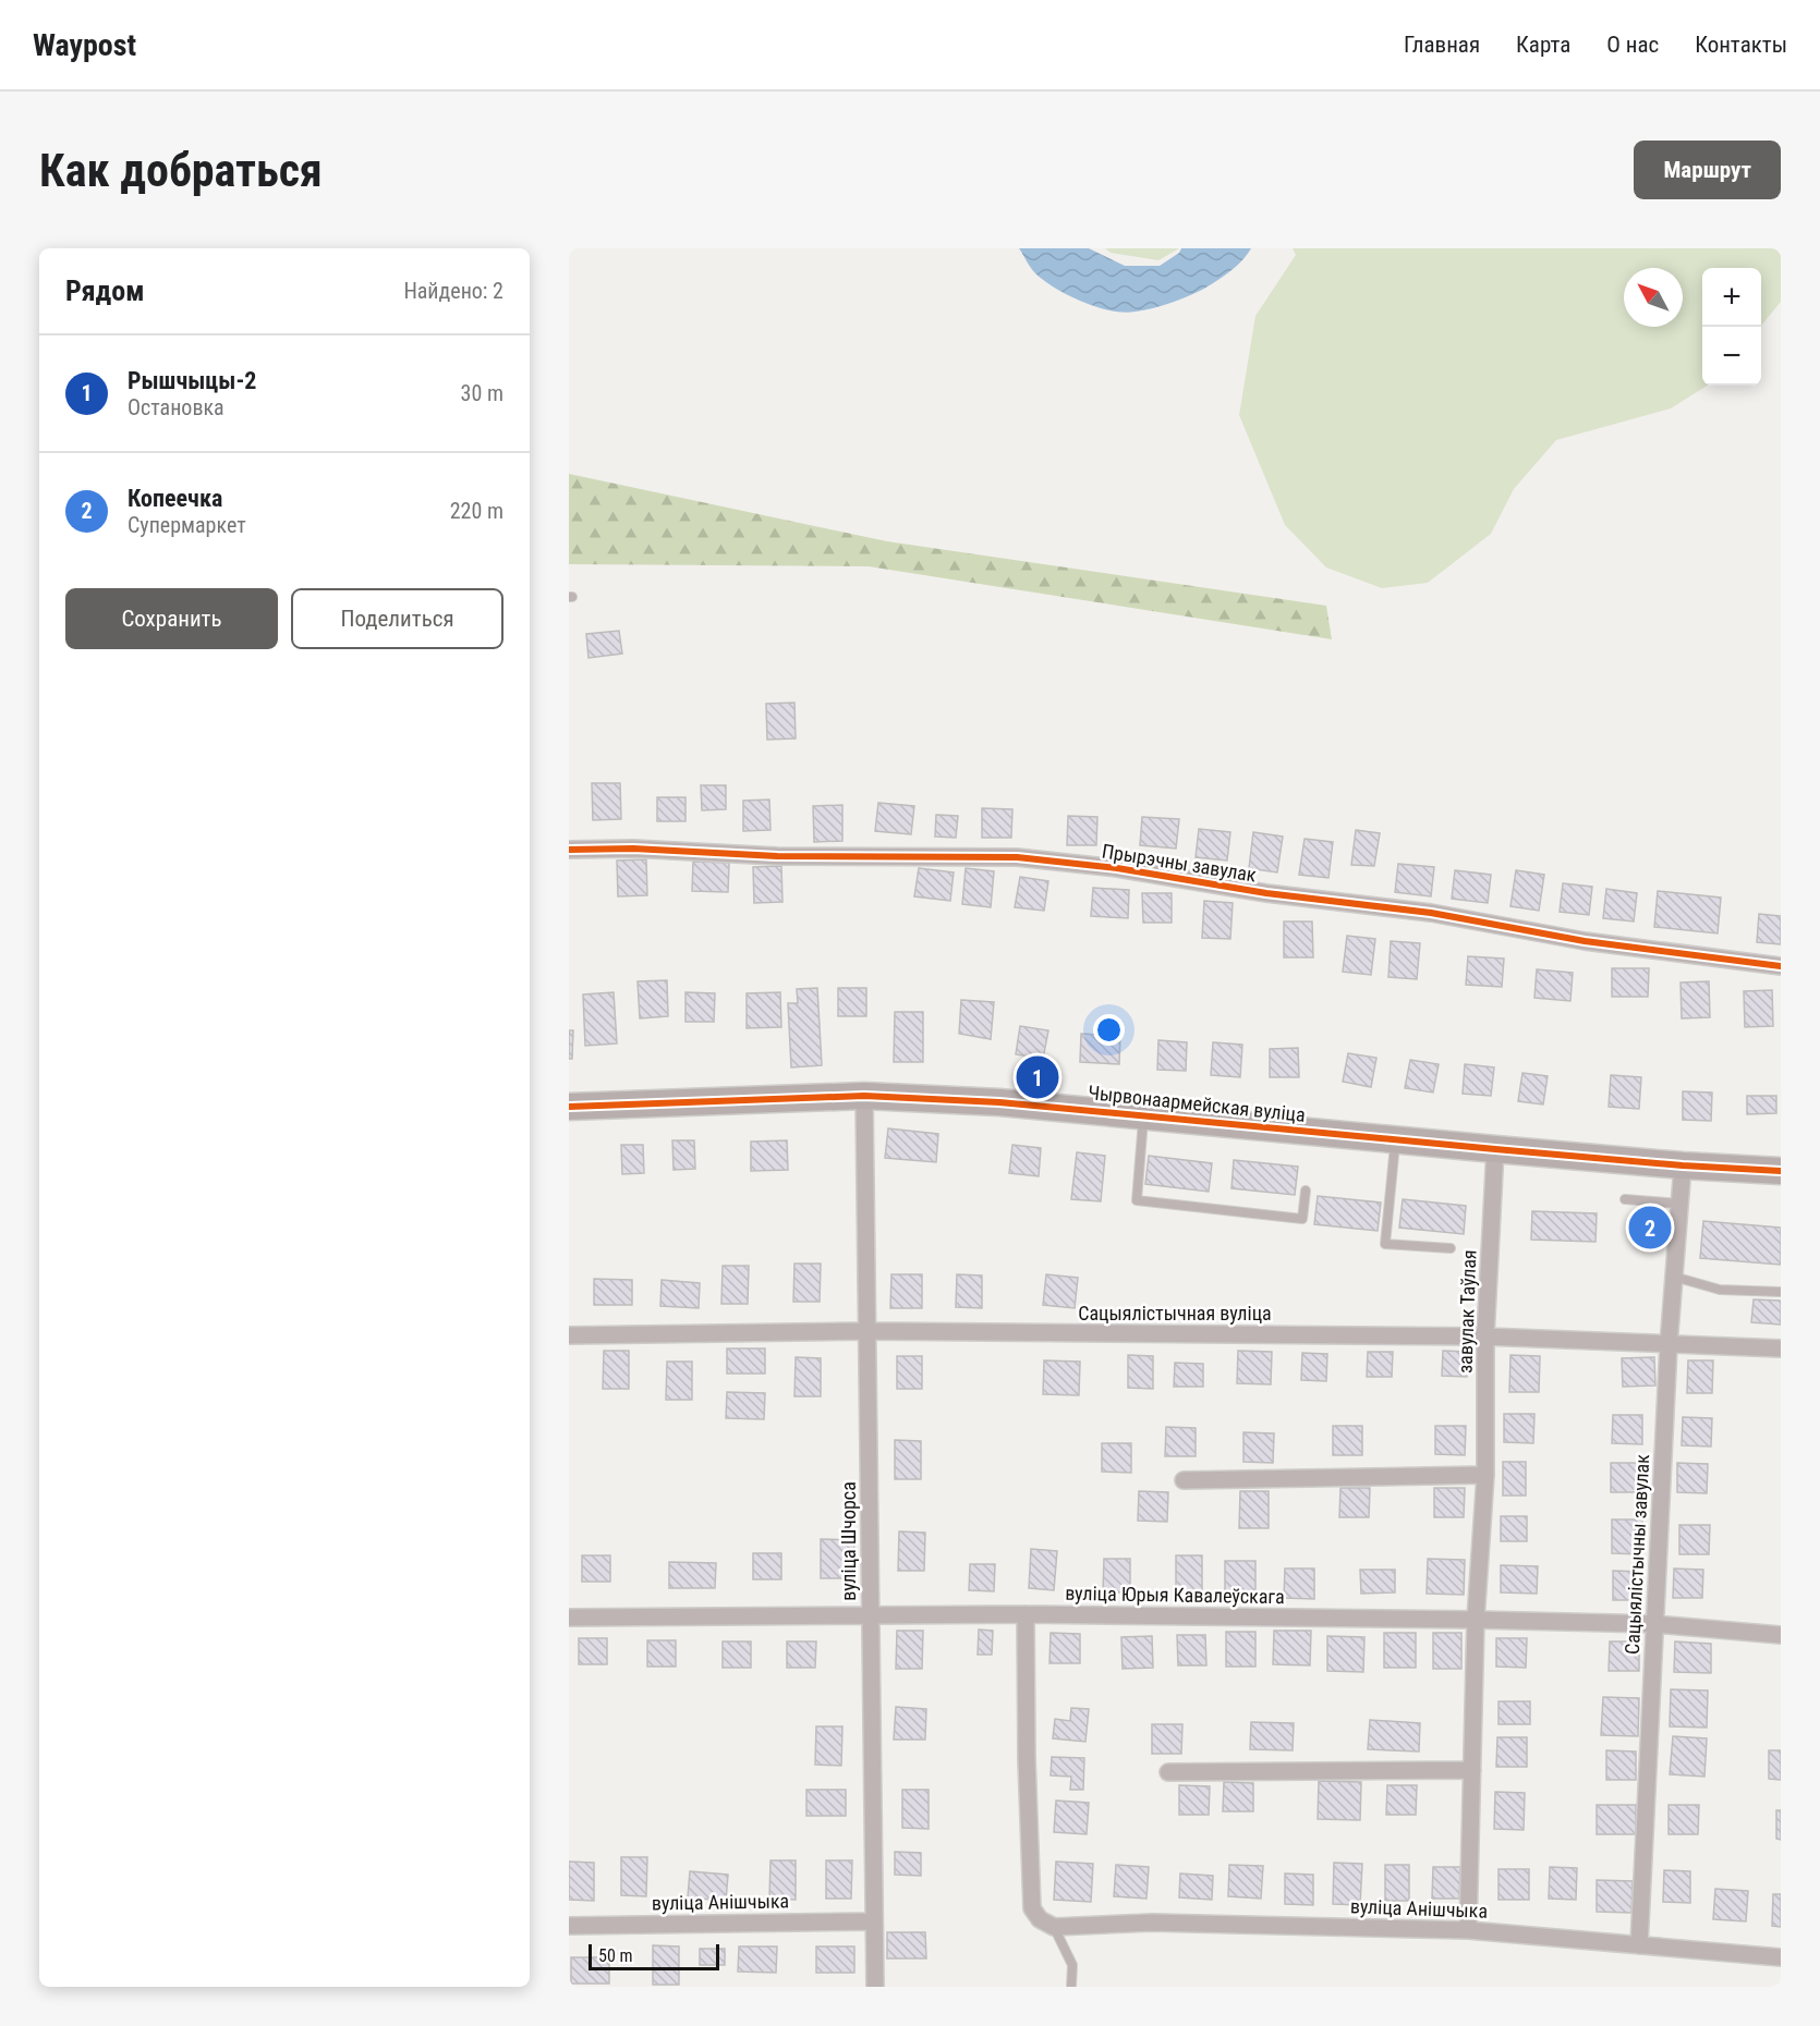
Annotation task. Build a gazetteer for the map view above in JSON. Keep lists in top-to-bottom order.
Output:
{
  "streets": {
    "highway": ["Чырвонаармейская вуліца"],
    "street": [
      "Прырэчны завулак",
      "завулак Таўлая",
      "Сацыялістычная вуліца",
      "вуліца Шчорса",
      "Сацыялістычны завулак",
      "вуліца Юрыя Кавалеўскага",
      "вуліца Анішчыка"
    ]
  },
  "crossings": [
    ["Чырвонаармейская вуліца", "завулак Таўлая"],
    ["Чырвонаармейская вуліца", "вуліца Шчорса"],
    ["Чырвонаармейская вуліца", "Сацыялістычны завулак"],
    ["завулак Таўлая", "Сацыялістычная вуліца"],
    ["завулак Таўлая", "вуліца Юрыя Кавалеўскага"],
    ["завулак Таўлая", "вуліца Анішчыка"],
    ["Сацыялістычная вуліца", "вуліца Шчорса"],
    ["Сацыялістычная вуліца", "Сацыялістычны завулак"],
    ["вуліца Шчорса", "вуліца Юрыя Кавалеўскага"],
    ["вуліца Шчорса", "вуліца Анішчыка"],
    ["Сацыялістычны завулак", "вуліца Юрыя Кавалеўскага"],
    ["Сацыялістычны завулак", "вуліца Анішчыка"]
  ],
  "scale_bar": "50 m",
  "north": "top left",
  "page": {
    "header": "Waypost",
    "nav": [
      "Главная",
      "Карта",
      "О нас",
      "Контакты"
    ],
    "buttons": [
      "Маршрут",
      ["Сохранить", "Поделиться"]
    ],
    "title": "Как добраться",
    "heading": ["Рядом", "Найдено: 2"],
    "map_buttons": ["+", "−"],
    "list": [
      {
        "mark": "1",
        "name": "Рышчыцы-2",
        "note": "Остановка",
        "value": "30 m"
      },
      {
        "mark": "2",
        "name": "Копеечка",
        "note": "Супермаркет",
        "value": "220 m"
      }
    ],
    "pins": ["1", "2"],
    "scale": "50 m"
  }
}
